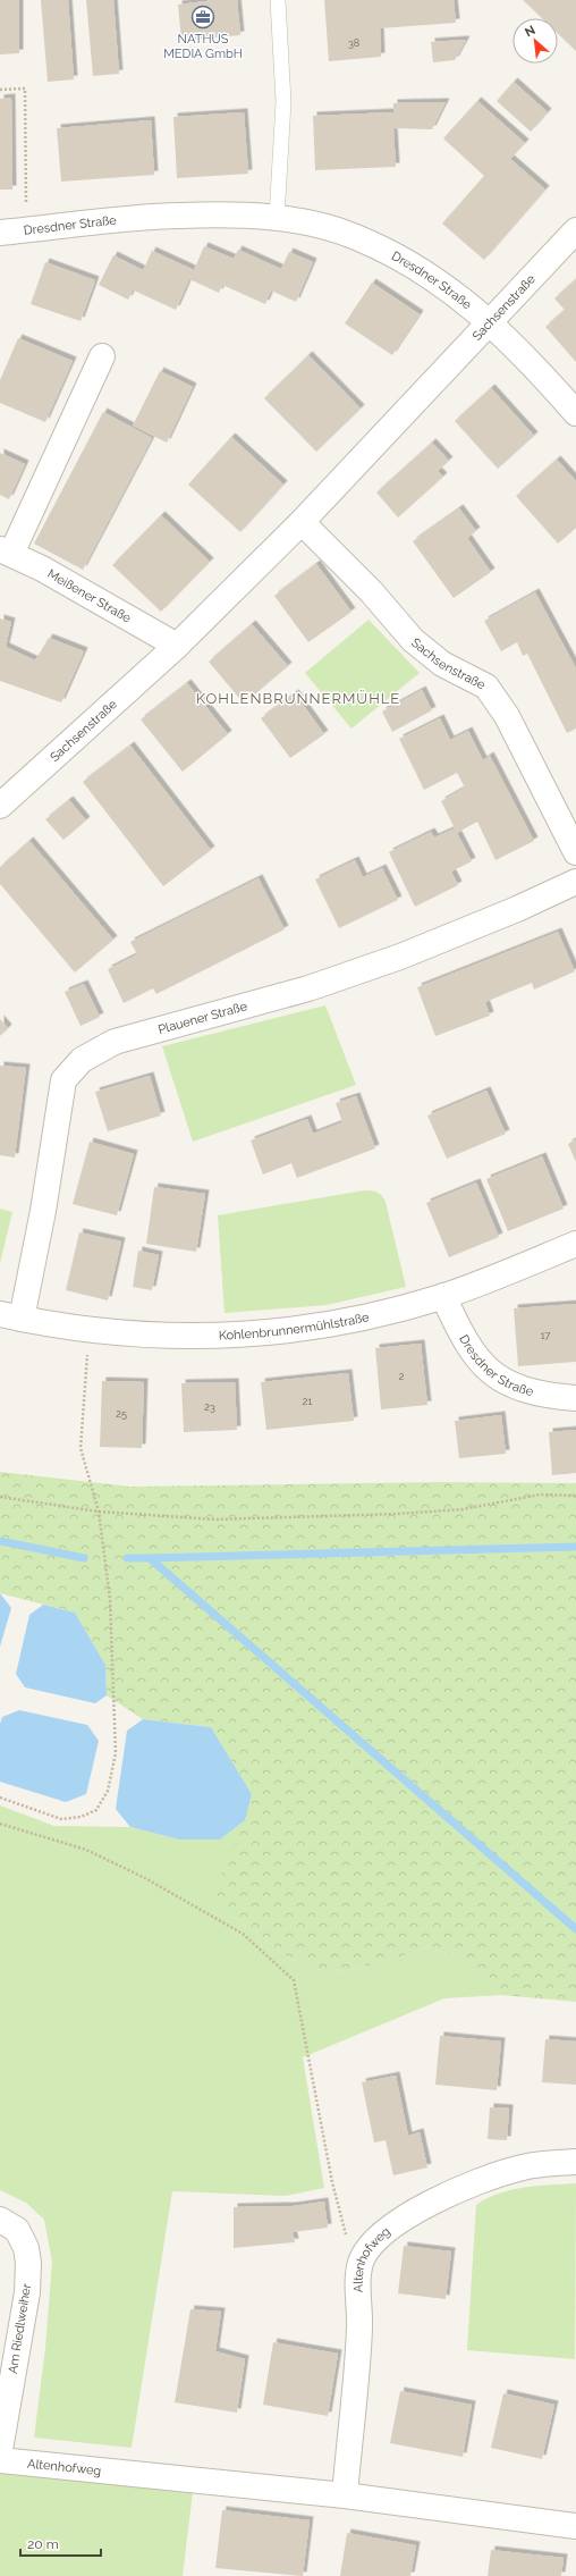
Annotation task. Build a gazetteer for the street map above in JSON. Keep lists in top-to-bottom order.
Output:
{
  "streets": {
    "street": [
      "Dresdner Straße",
      "Sachsenstraße",
      "Meißener Straße",
      "Plauener Straße",
      "Kohlenbrunnermühlstraße",
      "Altenhofweg",
      "Am Riedlweiher"
    ]
  },
  "crossings": [
    ["Dresdner Straße", "Sachsenstraße"],
    ["Dresdner Straße", "Kohlenbrunnermühlstraße"],
    ["Sachsenstraße", "Meißener Straße"],
    ["Plauener Straße", "Kohlenbrunnermühlstraße"]
  ],
  "districts": ["KOHLENBRUNNERMÜHLE"],
  "places": {
    "office": ["NATHUS MEDIA GmbH"]
  },
  "house_numbers": [
    "38",
    "17",
    "2",
    "21",
    "23",
    "25"
  ],
  "scale_bar": "20 m",
  "north": "top left"
}
